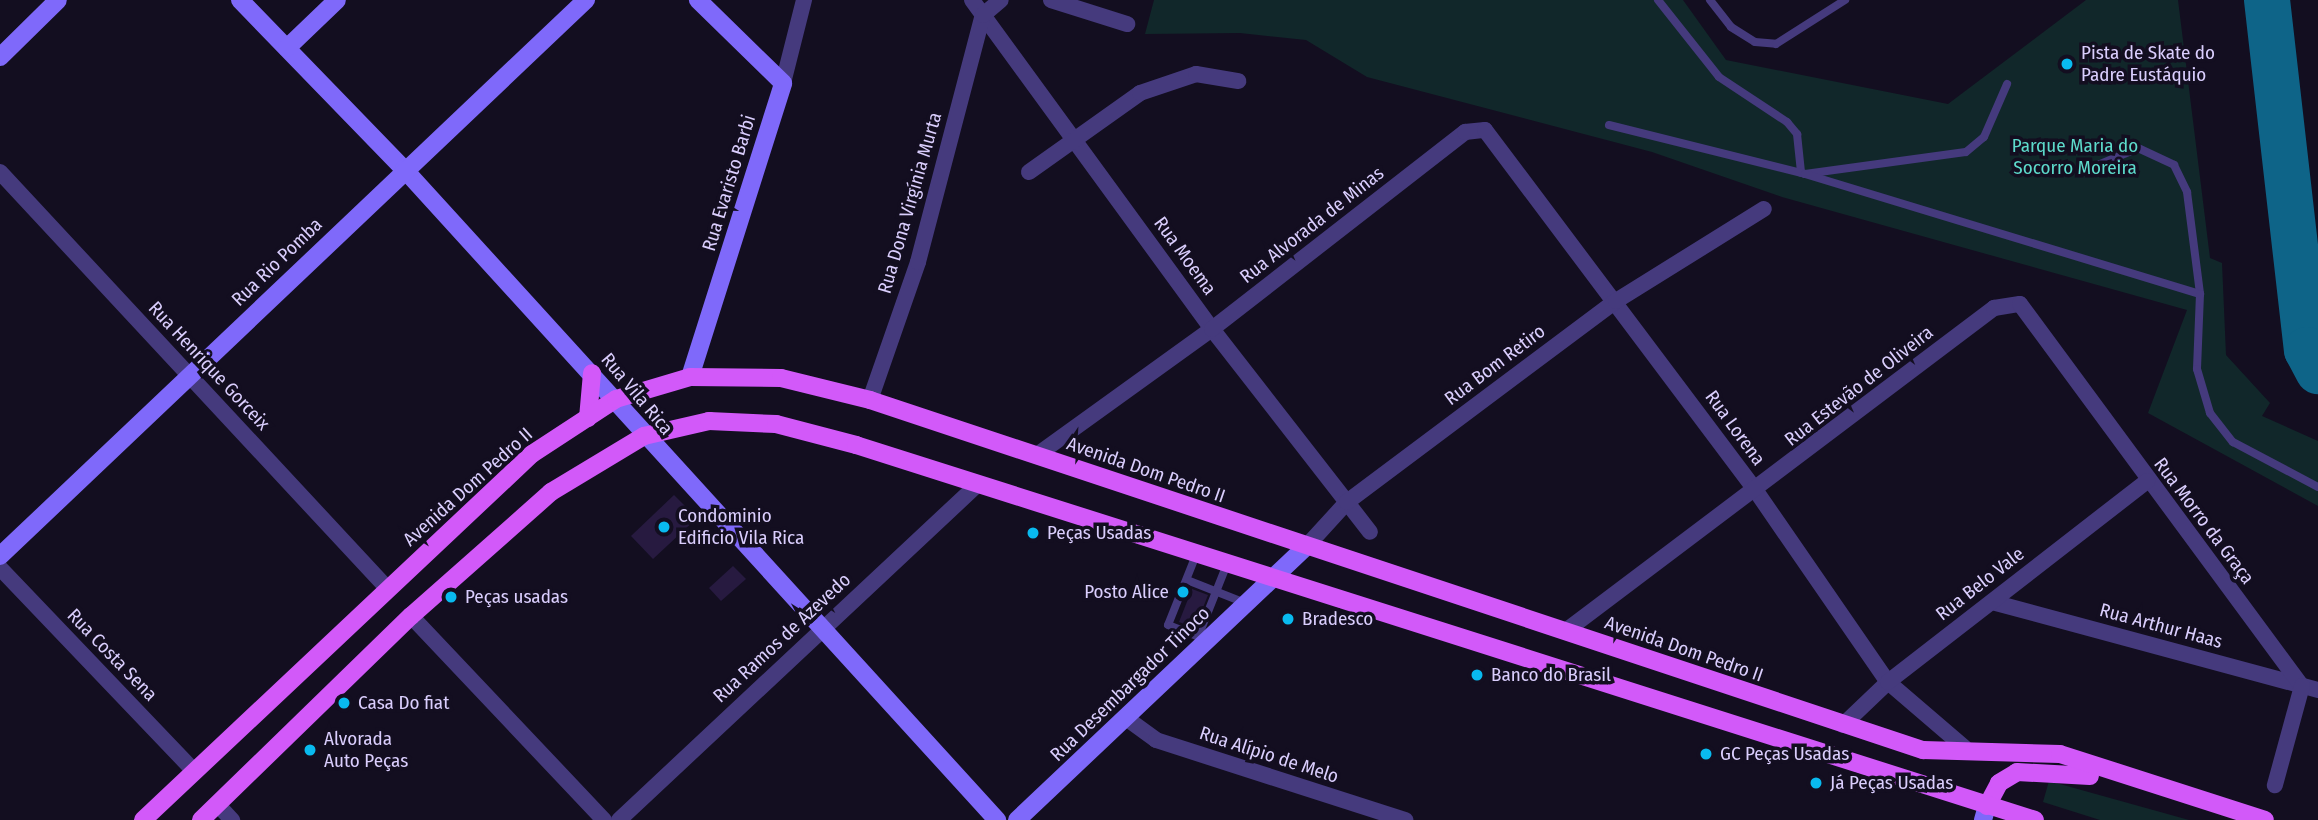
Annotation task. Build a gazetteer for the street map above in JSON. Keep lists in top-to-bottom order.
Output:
{
  "streets": {
    "main road": ["Avenida Dom Pedro II"],
    "street": [
      "Rua Evaristo Barbi",
      "Rua Dona Virgínia Murta",
      "Rua Alvorada de Minas",
      "Rua Moema",
      "Rua Rio Pomba",
      "Rua Bom Retiro",
      "Rua Henrique Gorceix",
      "Rua Estevão de Oliveira",
      "Rua Vila Rica",
      "Rua Lorena",
      "Rua Morro da Graça",
      "Rua Belo Vale",
      "Rua Arthur Haas",
      "Rua Ramos de Azevedo",
      "Rua Costa Sena",
      "Rua Desembargador Tinoco",
      "Rua Alípio de Melo"
    ]
  },
  "crossings": [
    ["Rua Evaristo Barbi", "Avenida Dom Pedro II"],
    ["Rua Dona Virgínia Murta", "Rua Moema"],
    ["Rua Dona Virgínia Murta", "Avenida Dom Pedro II"],
    ["Rua Alvorada de Minas", "Rua Moema"],
    ["Rua Alvorada de Minas", "Rua Lorena"],
    ["Rua Alvorada de Minas", "Avenida Dom Pedro II"],
    ["Rua Moema", "Rua Bom Retiro"],
    ["Rua Rio Pomba", "Rua Henrique Gorceix"],
    ["Rua Rio Pomba", "Rua Vila Rica"],
    ["Rua Bom Retiro", "Rua Lorena"],
    ["Rua Bom Retiro", "Avenida Dom Pedro II"],
    ["Rua Bom Retiro", "Rua Desembargador Tinoco"],
    ["Rua Henrique Gorceix", "Avenida Dom Pedro II"],
    ["Rua Estevão de Oliveira", "Rua Lorena"],
    ["Rua Estevão de Oliveira", "Avenida Dom Pedro II"],
    ["Rua Estevão de Oliveira", "Rua Morro da Graça"],
    ["Rua Vila Rica", "Avenida Dom Pedro II"],
    ["Rua Vila Rica", "Rua Ramos de Azevedo"],
    ["Rua Lorena", "Avenida Dom Pedro II"],
    ["Rua Lorena", "Rua Belo Vale"],
    ["Avenida Dom Pedro II", "Rua Belo Vale"],
    ["Avenida Dom Pedro II", "Rua Costa Sena"],
    ["Rua Morro da Graça", "Rua Belo Vale"],
    ["Rua Morro da Graça", "Rua Arthur Haas"],
    ["Rua Belo Vale", "Rua Arthur Haas"],
    ["Rua Desembargador Tinoco", "Rua Alípio de Melo"]
  ],
  "parks": ["Parque Maria do Socorro Moreira"],
  "places": [
    "Pista de Skate do Padre Eustáquio",
    "Condominio Edificio Vila Rica",
    "Peças Usadas",
    "Posto Alice",
    "Peças usadas",
    "Bradesco",
    "Banco do Brasil",
    "Casa Do fiat",
    "Alvorada Auto Peças",
    "GC Peças Usadas",
    "Já Peças Usadas"
  ]
}
